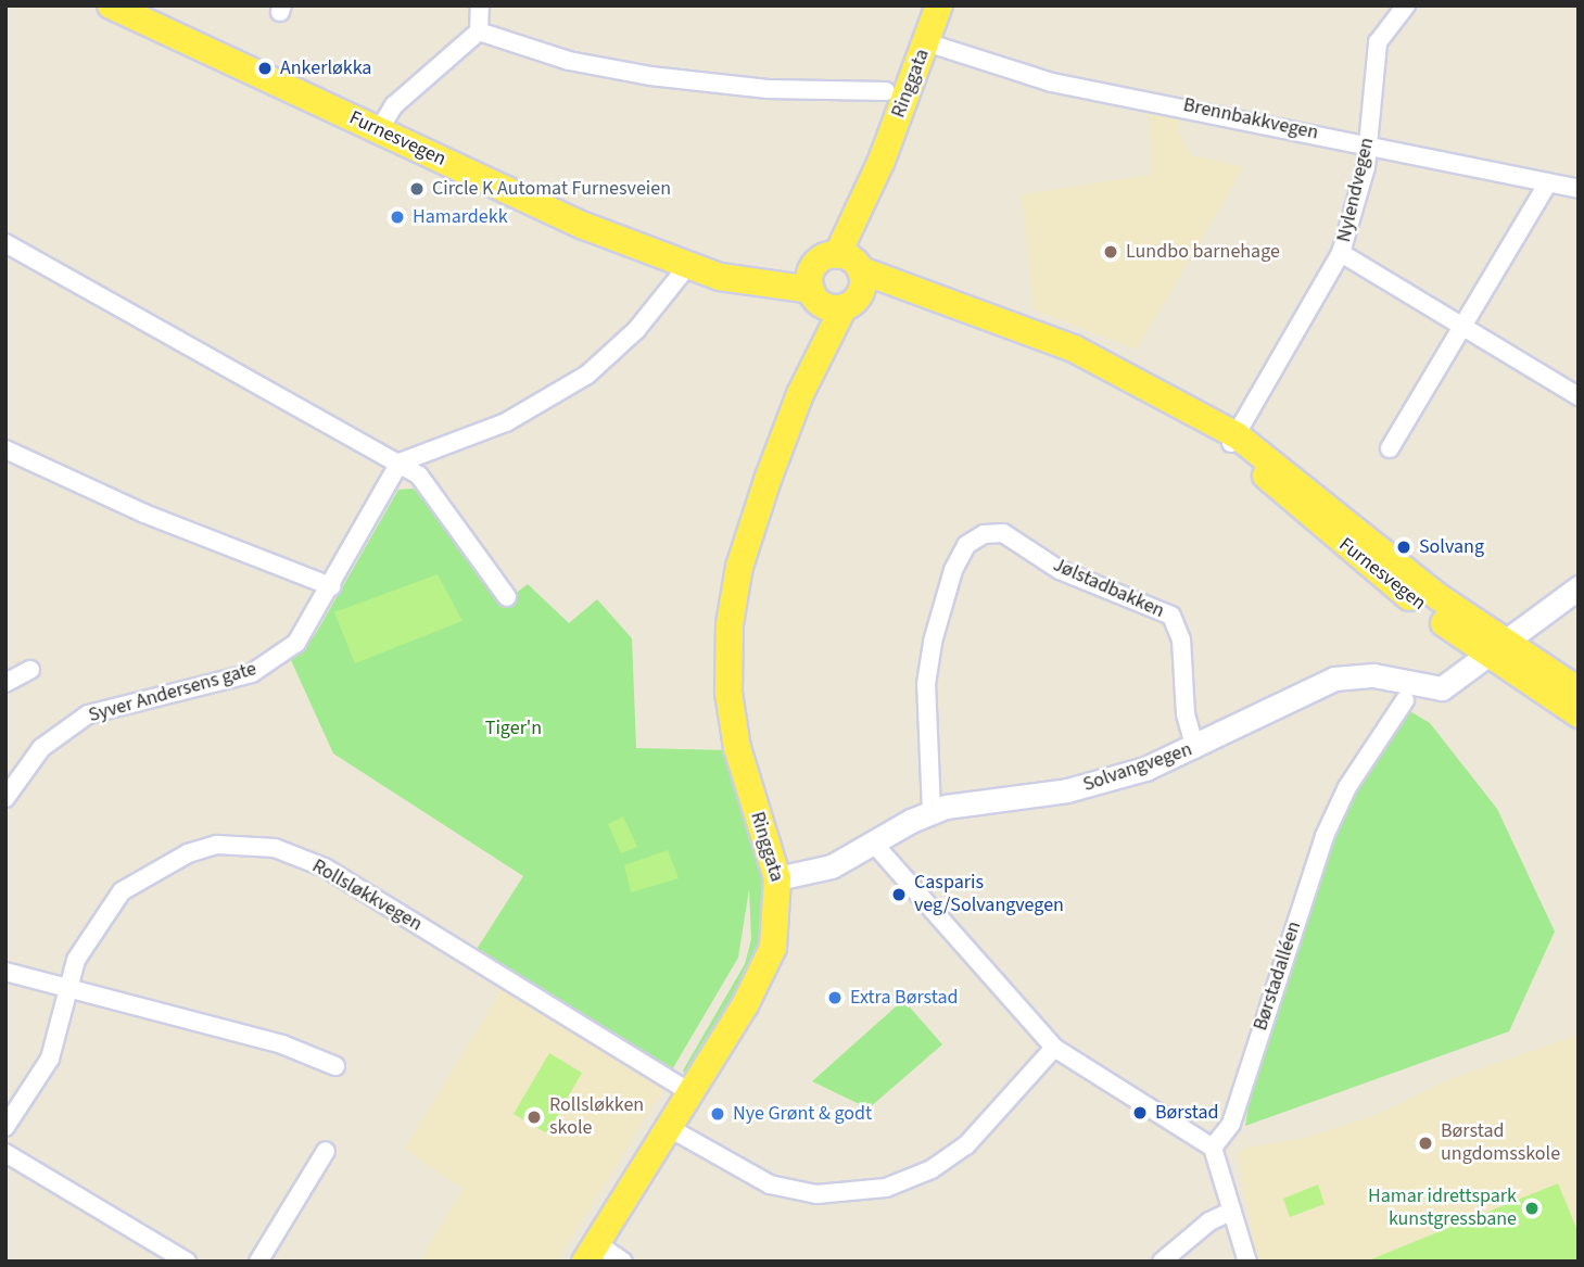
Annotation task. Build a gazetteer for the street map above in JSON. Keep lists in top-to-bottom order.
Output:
{
  "streets": {
    "main road": ["Ringgata", "Furnesvegen", "Solvangvegen"],
    "street": [
      "Brennbakkvegen",
      "Nylendvegen",
      "Jølstadbakken",
      "Syver Andersens gate",
      "Rollsløkkvegen",
      "Børstadalléen"
    ]
  },
  "crossings": [
    ["Ringgata", "Brennbakkvegen"],
    ["Ringgata", "Furnesvegen"],
    ["Ringgata", "Solvangvegen"],
    ["Ringgata", "Rollsløkkvegen"],
    ["Brennbakkvegen", "Nylendvegen"],
    ["Furnesvegen", "Nylendvegen"],
    ["Furnesvegen", "Solvangvegen"],
    ["Jølstadbakken", "Solvangvegen"]
  ],
  "parks": ["Tiger'n"],
  "places": [
    "Ankerløkka",
    "Circle K Automat Furnesveien",
    "Hamardekk",
    "Lundbo barnehage",
    "Solvang",
    "Casparis veg/Solvangvegen",
    "Extra Børstad",
    "Børstad",
    "Nye Grønt & godt",
    "Rollsløkken skole",
    "Børstad ungdomsskole",
    "Hamar idrettspark kunstgressbane"
  ]
}
